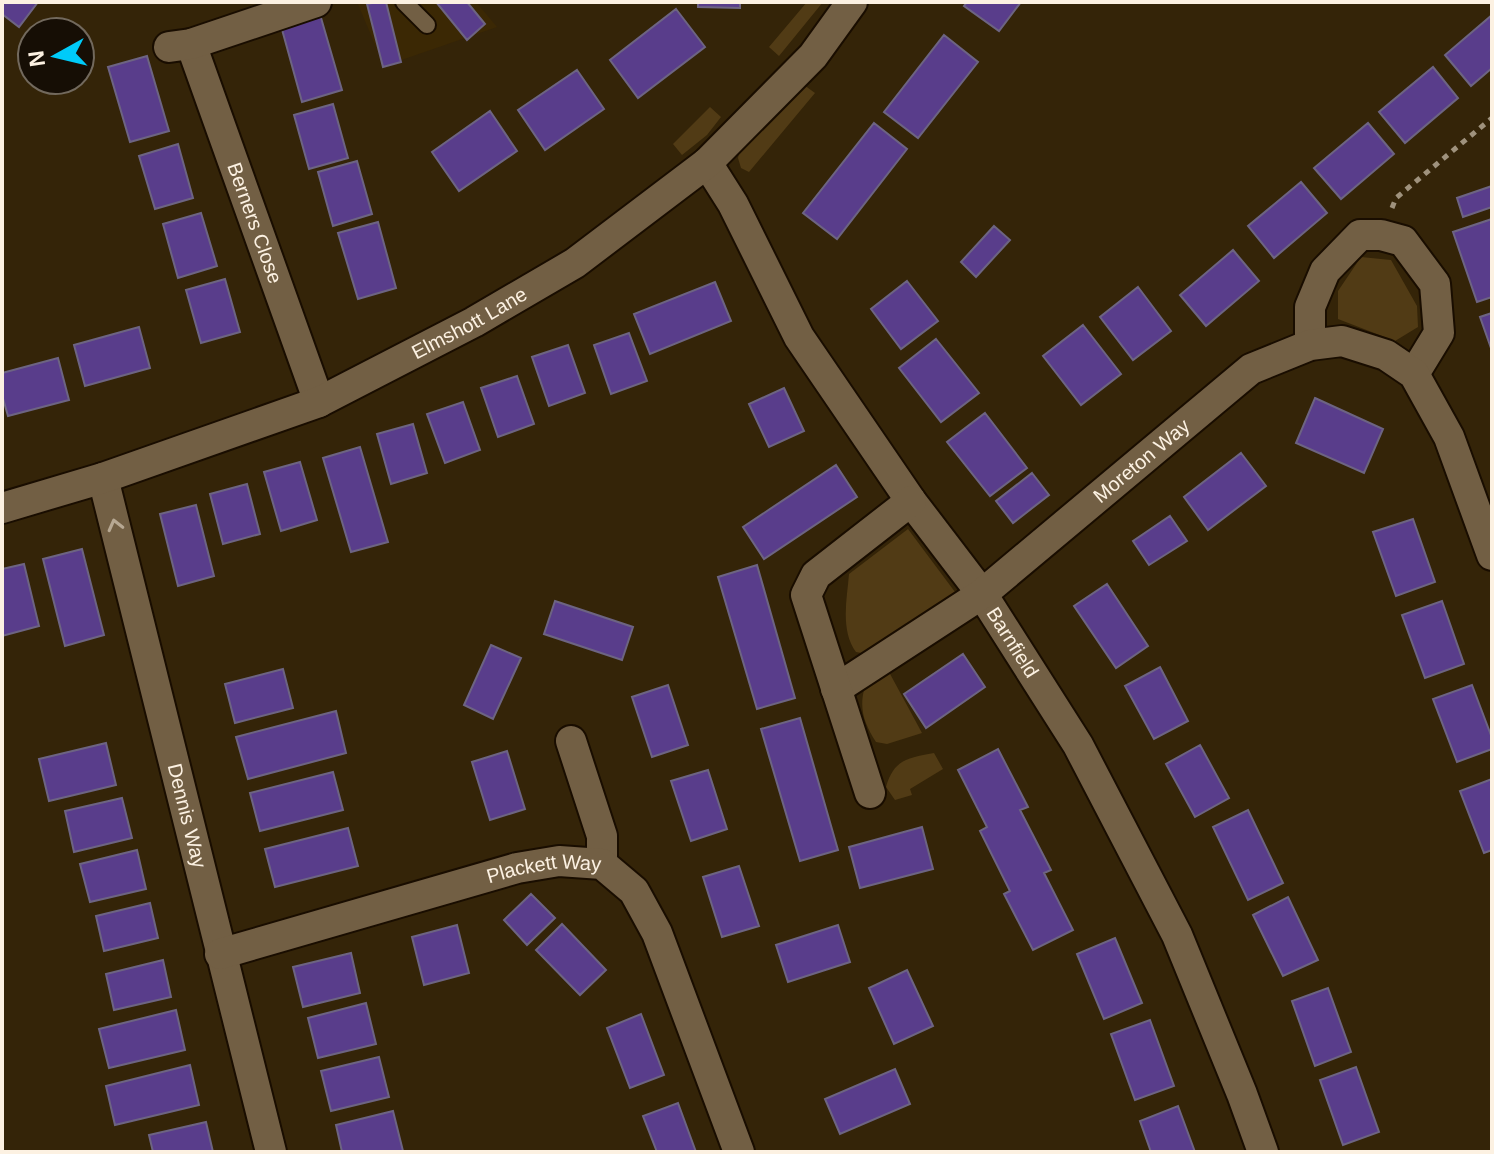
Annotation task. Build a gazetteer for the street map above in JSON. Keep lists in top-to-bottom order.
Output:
{
  "streets": {
    "street": [
      "Berners Close",
      "Elmshott Lane",
      "Moreton Way",
      "Barnfield",
      "Dennis Way",
      "Plackett Way"
    ]
  },
  "crossings": [
    ["Berners Close", "Elmshott Lane"],
    ["Elmshott Lane", "Barnfield"],
    ["Elmshott Lane", "Dennis Way"],
    ["Moreton Way", "Barnfield"],
    ["Dennis Way", "Plackett Way"]
  ],
  "one_way": ["Dennis Way"],
  "north": "left"
}
